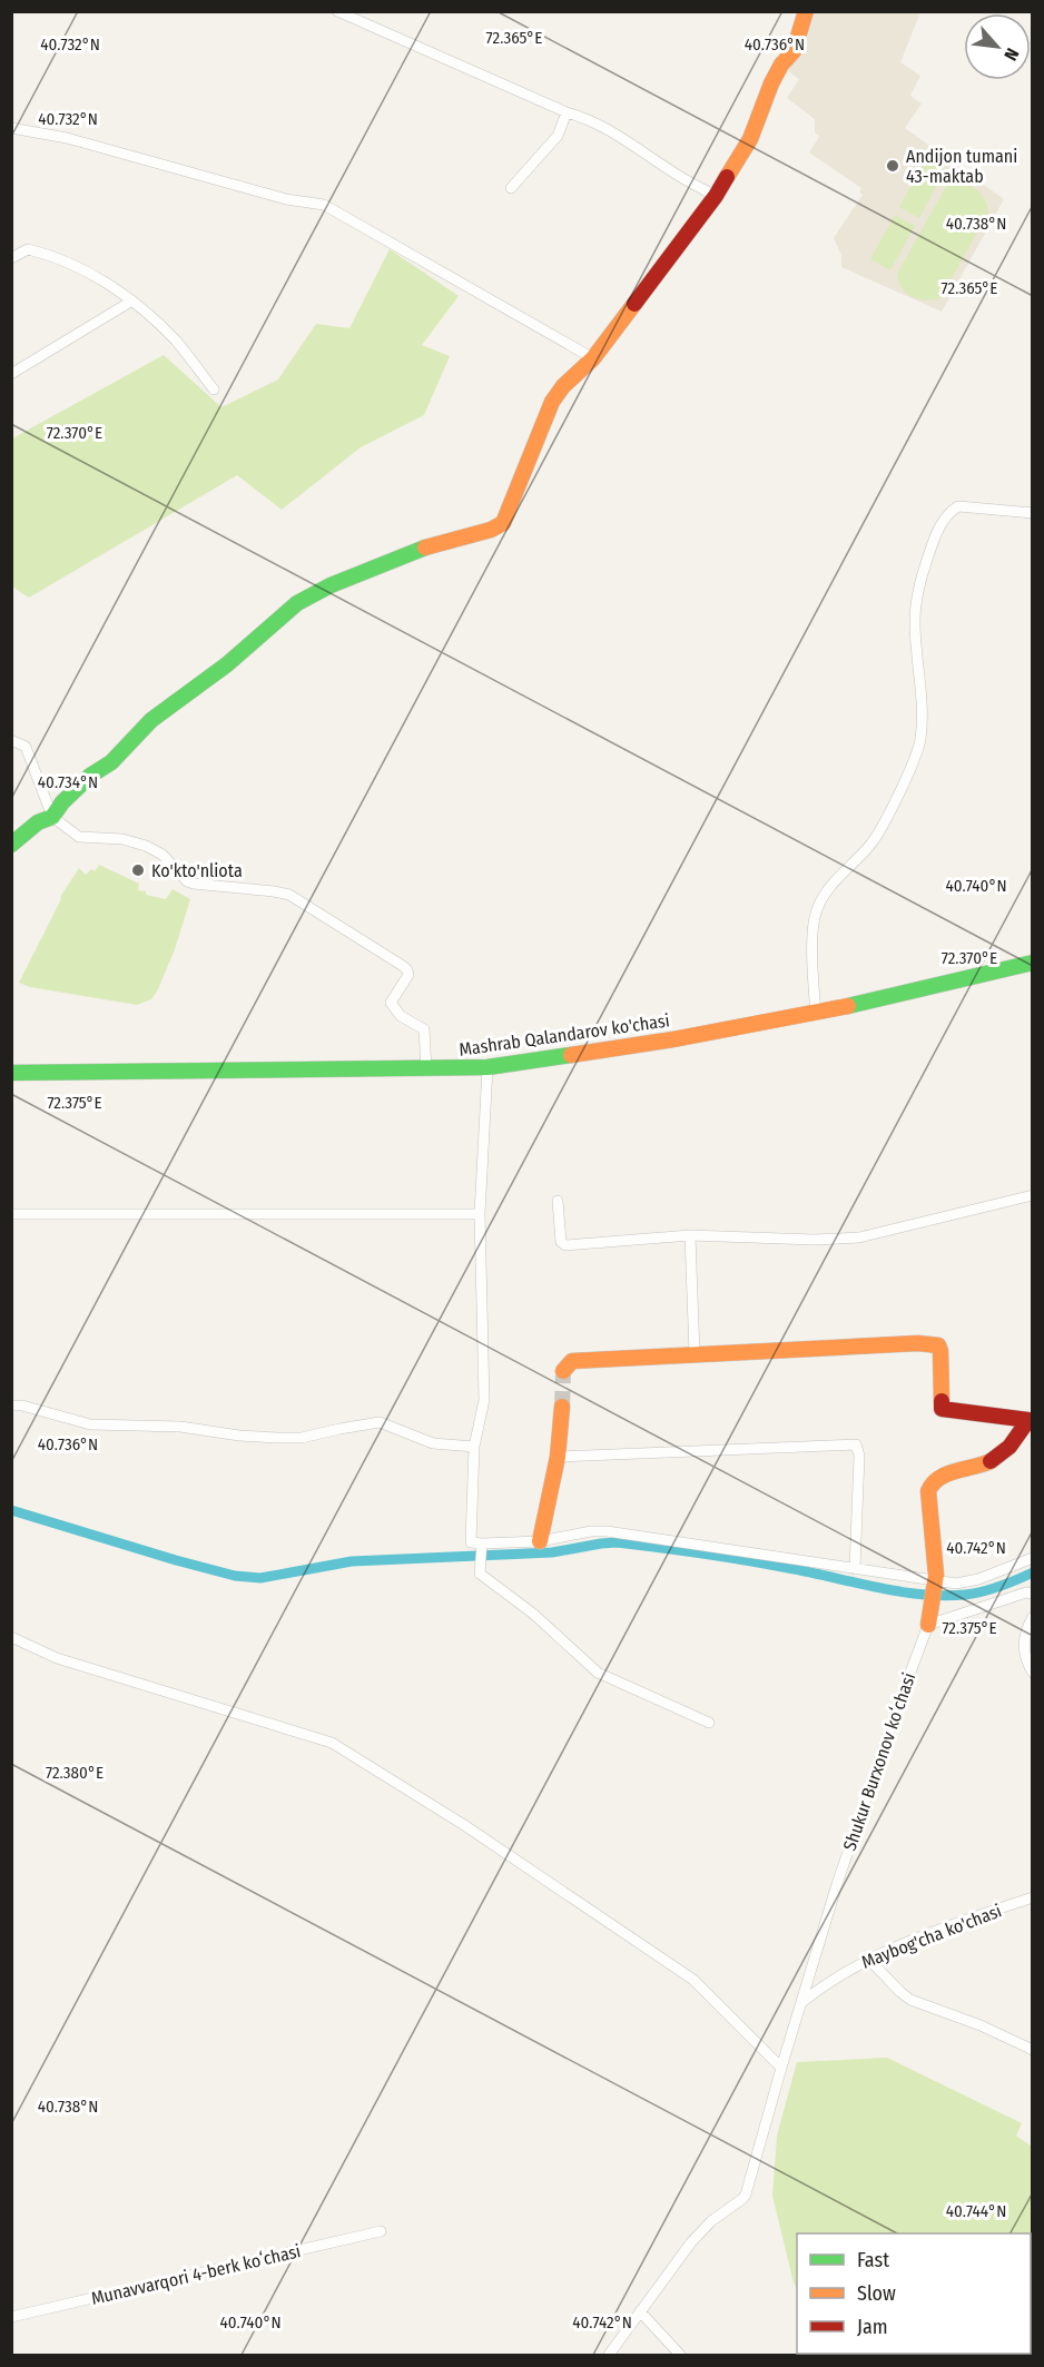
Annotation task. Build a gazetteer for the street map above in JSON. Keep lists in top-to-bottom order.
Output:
{
  "streets": {
    "street": [
      "Mashrab Qalandarov ko'chasi",
      "Shukur Burxonov koʻchasi",
      "Maybog'cha ko'chasi",
      "Munavvarqori 4-berk koʻchasi"
    ]
  },
  "crossings": [
    ["Shukur Burxonov koʻchasi", "Maybog'cha ko'chasi"]
  ],
  "places": ["Andijon tumani 43-maktab", "Ko'kto'nliota"],
  "legend": ["Fast", "Slow", "Jam"],
  "north": "bottom right",
  "coordinates": [
    "72.365°E",
    "40.732°N",
    "40.736°N",
    "40.738°N",
    "72.370°E",
    "40.734°N",
    "40.740°N",
    "72.375°E",
    "40.742°N",
    "72.380°E",
    "40.744°N"
  ]
}
